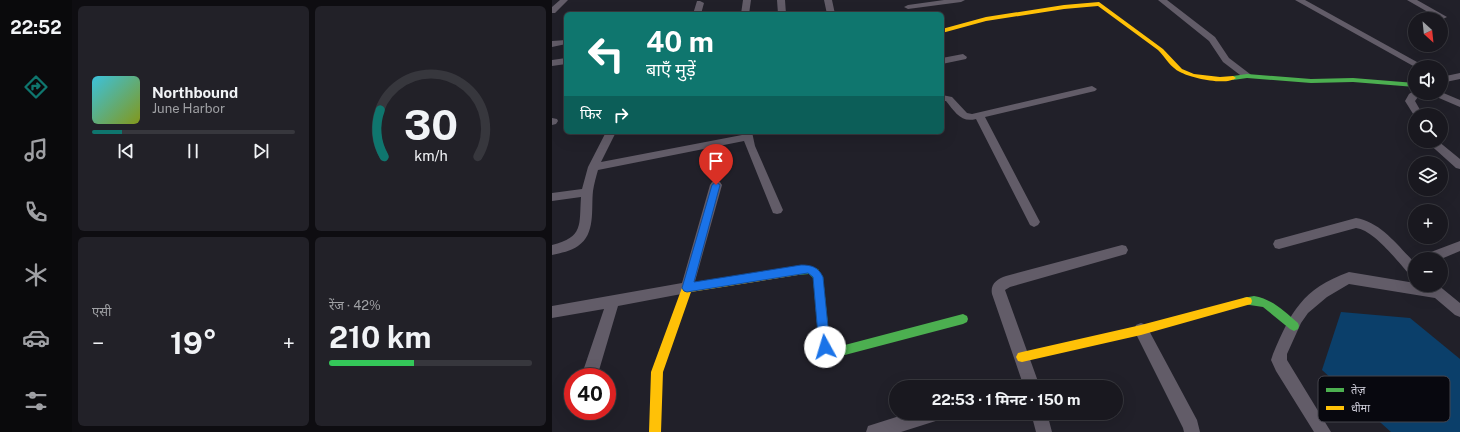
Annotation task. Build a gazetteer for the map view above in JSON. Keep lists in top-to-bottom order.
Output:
{
  "legend": ["तेज़", "धीमा"],
  "north": "bottom right",
  "page": {
    "tabs": "22:52",
    "map_buttons": ["+", "−"],
    "turn": ["40 m", "बाएँ मुड़ें"],
    "song": ["Northbound", "June Harbor"],
    "then": "फिर",
    "tile": [
      "एसी",
      ["रेंज · 42%", "210 km"]
    ],
    "heat": ["−", "19°", "+"],
    "limit": "40",
    "trip": "22:53 · 1 मिनट · 150 m",
    "gauge": ["30", "km/h"]
  }
}
